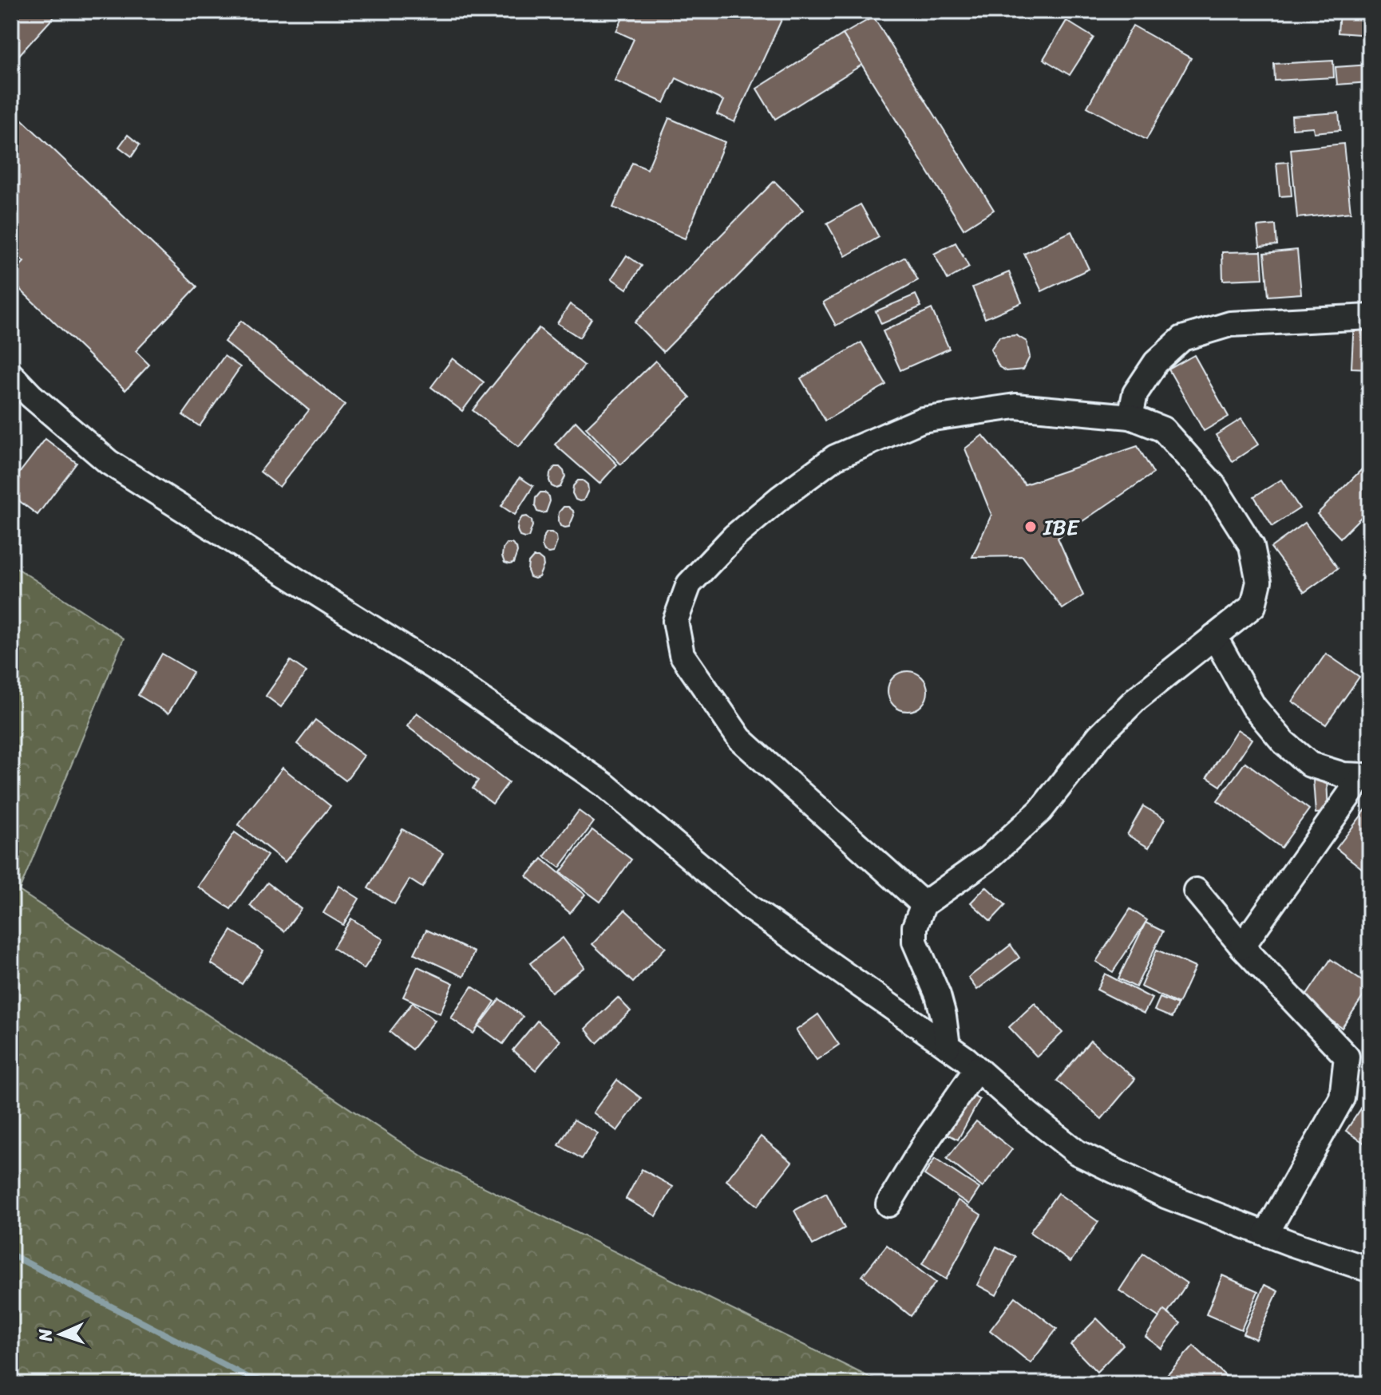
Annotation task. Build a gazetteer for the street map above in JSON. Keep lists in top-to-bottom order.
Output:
{
  "places": ["IBE"],
  "north": "left"
}
